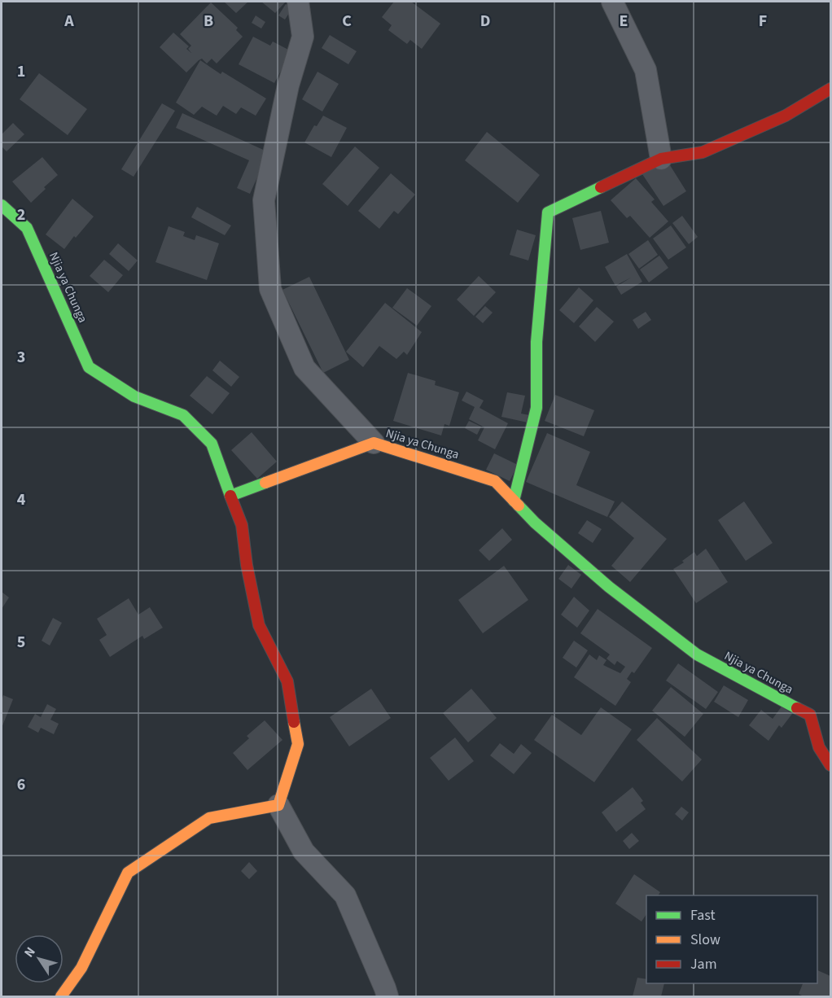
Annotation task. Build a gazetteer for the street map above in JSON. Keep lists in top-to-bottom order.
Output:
{
  "streets": {
    "street": ["Njia ya Chunga"]
  },
  "legend": ["Fast", "Slow", "Jam"],
  "north": "top left",
  "grid": {
    "columns": [
      "A",
      "B",
      "C",
      "D",
      "E",
      "F"
    ],
    "rows": [
      "1",
      "2",
      "3",
      "4",
      "5",
      "6"
    ]
  }
}
